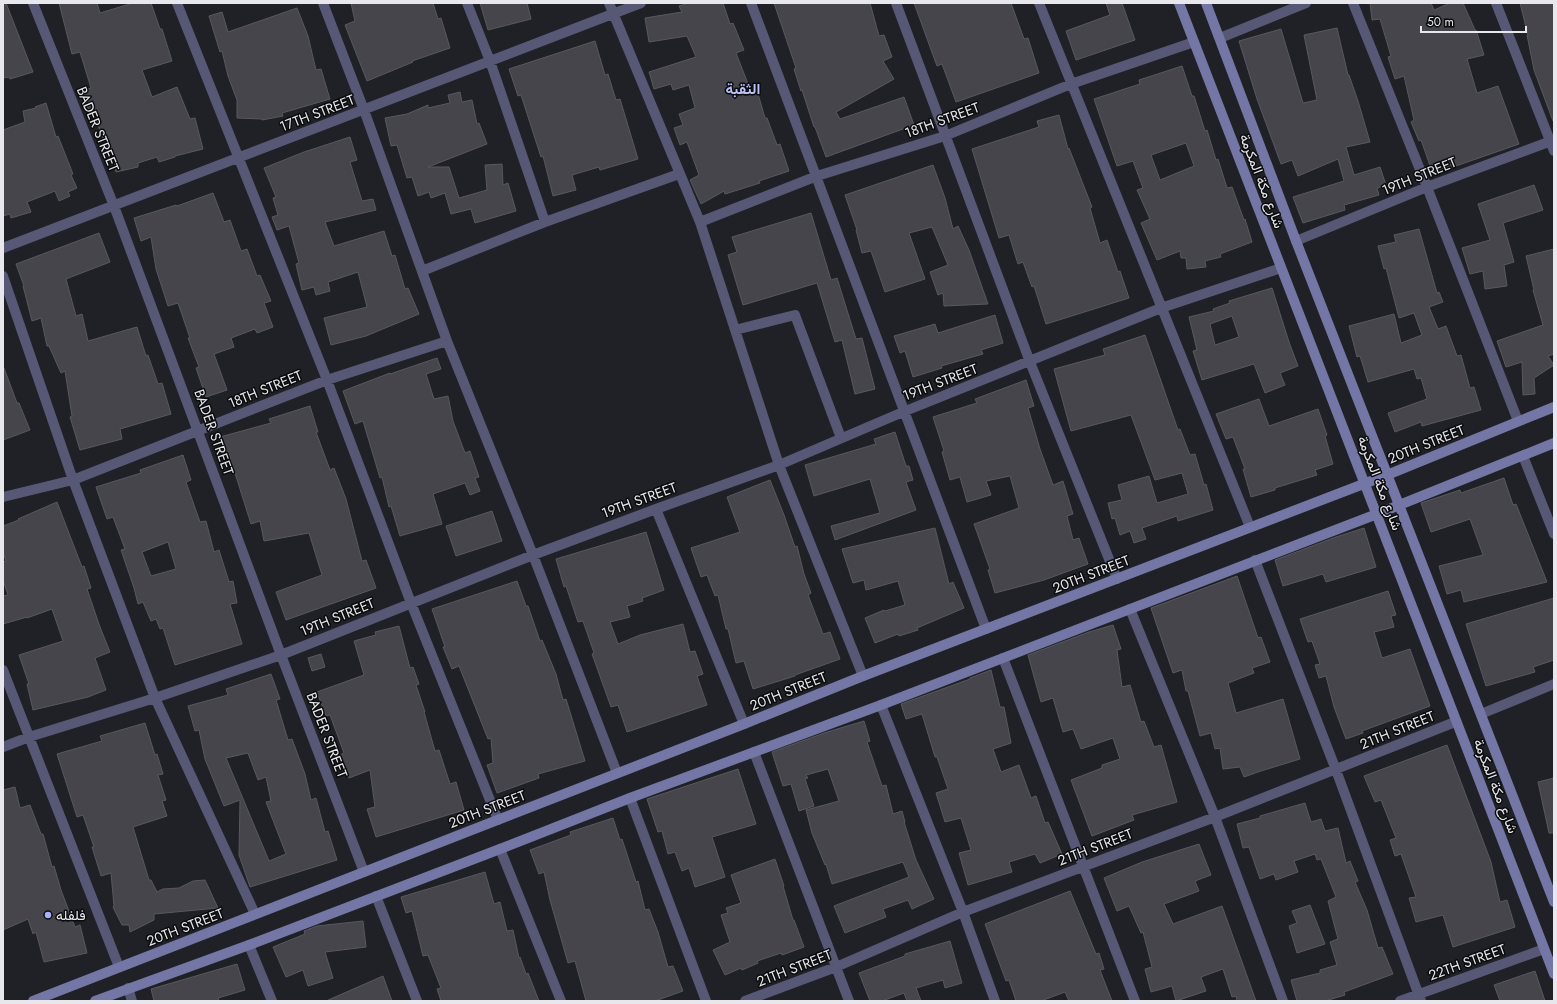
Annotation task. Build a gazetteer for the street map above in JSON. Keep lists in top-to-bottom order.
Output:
{
  "streets": {
    "street": [
      "17TH STREET",
      "18TH STREET",
      "BADER STREET",
      "19TH STREET",
      "شارع مكة المكرمة",
      "20TH STREET",
      "21TH STREET",
      "22TH STREET"
    ]
  },
  "crossings": [
    ["17TH STREET", "BADER STREET"],
    ["18TH STREET", "BADER STREET"],
    ["18TH STREET", "شارع مكة المكرمة"],
    ["BADER STREET", "19TH STREET"],
    ["BADER STREET", "20TH STREET"],
    ["19TH STREET", "شارع مكة المكرمة"],
    ["شارع مكة المكرمة", "20TH STREET"],
    ["شارع مكة المكرمة", "21TH STREET"],
    ["شارع مكة المكرمة", "22TH STREET"]
  ],
  "districts": ["الثقبة"],
  "places": ["فلفله"],
  "scale_bar": "50 m"
}
